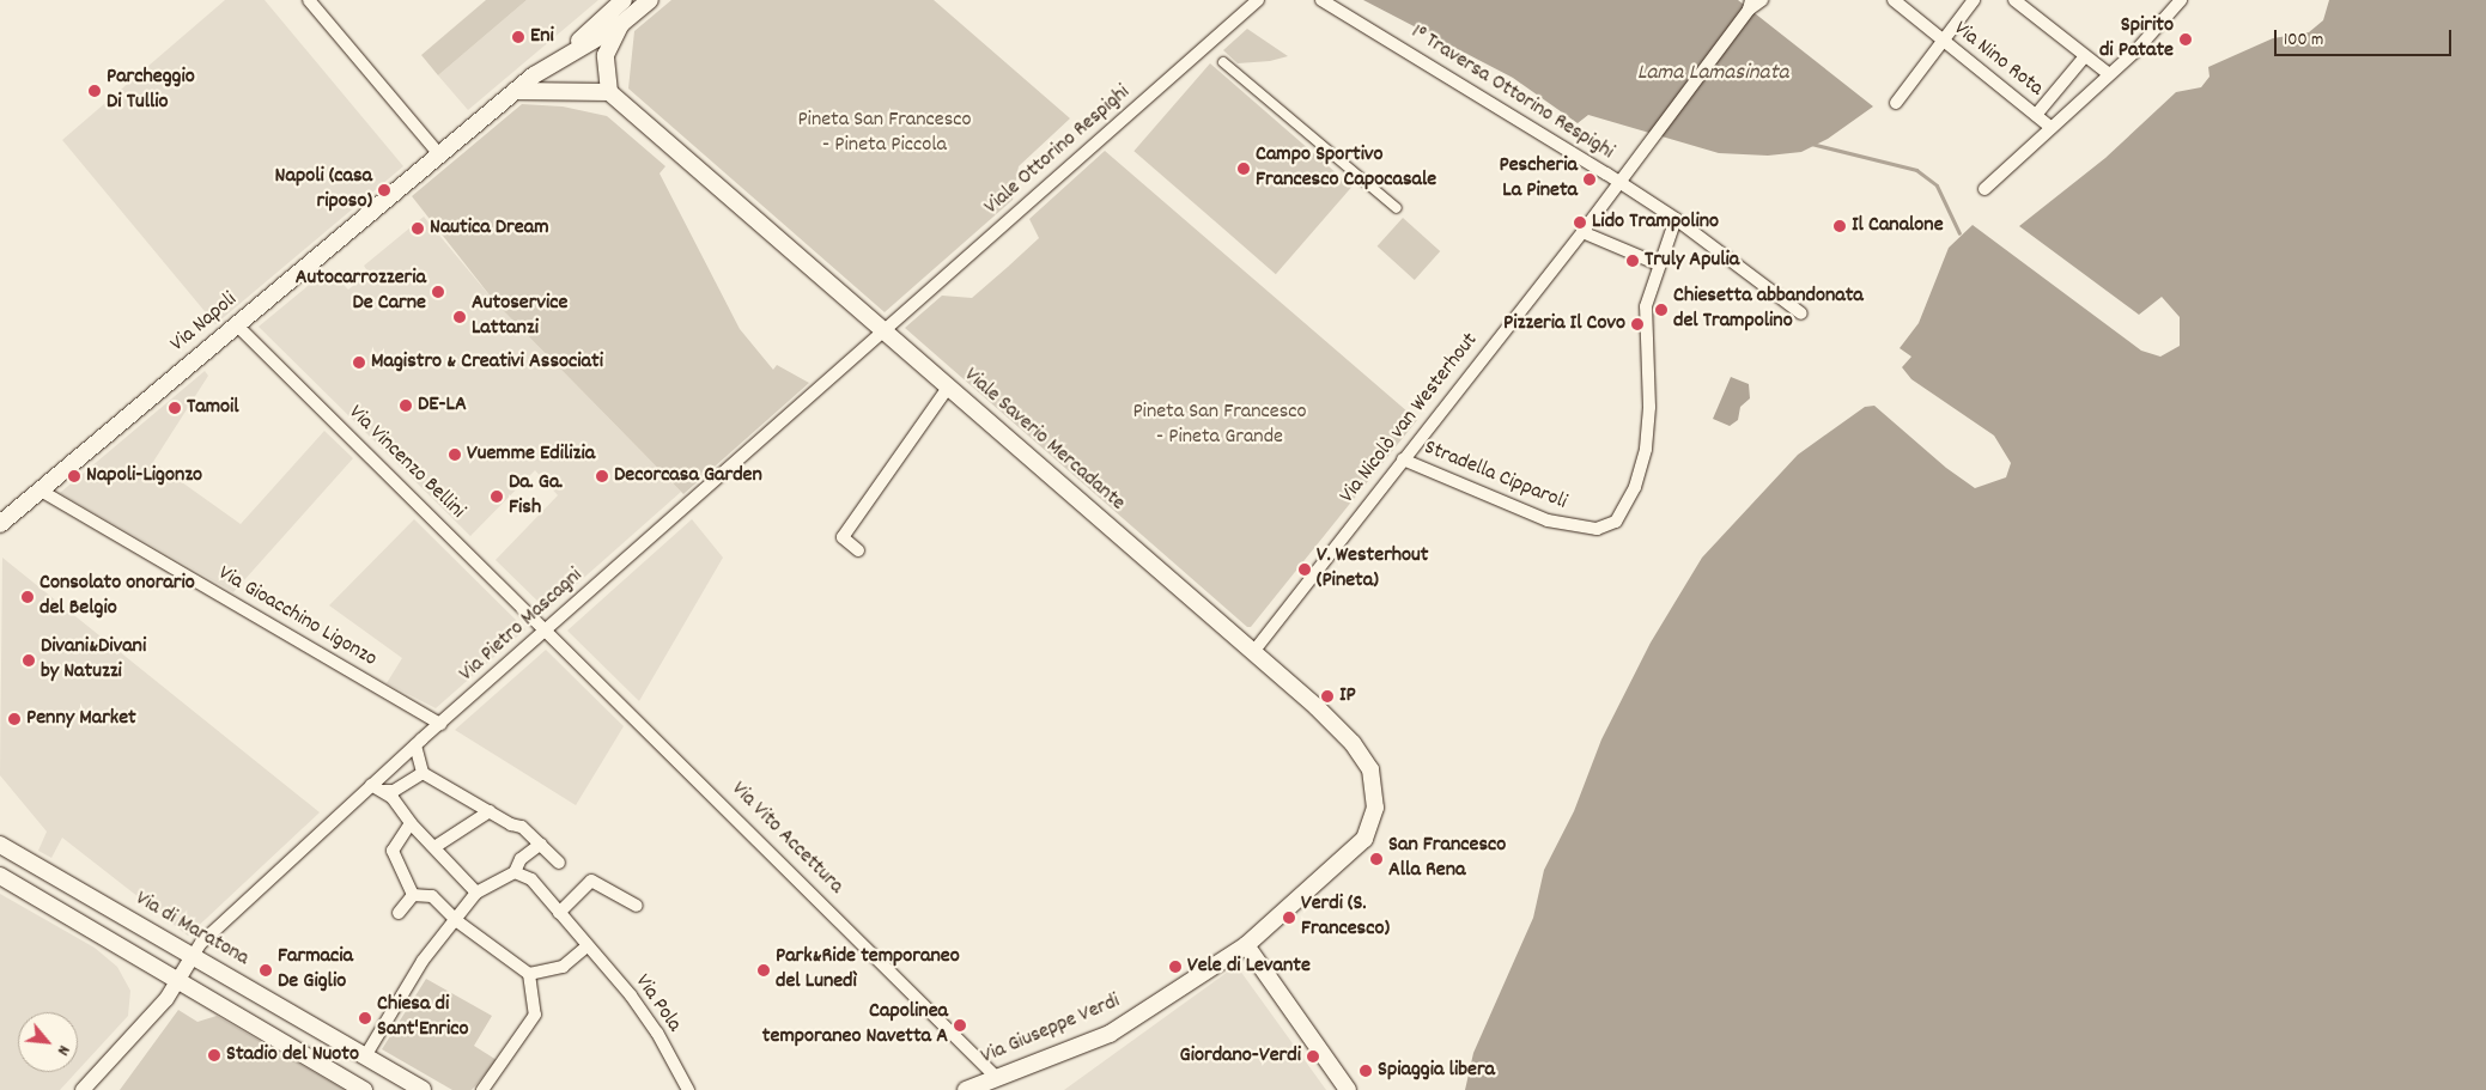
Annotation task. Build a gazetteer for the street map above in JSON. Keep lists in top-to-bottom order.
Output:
{
  "streets": {
    "main road": [
      "Via Napoli",
      "Viale Saverio Mercadante",
      "Via di Maratona",
      "Via Giuseppe Verdi"
    ],
    "street": [
      "Via Nino Rota",
      "1° Traversa Ottorino Respighi",
      "Viale Ottorino Respighi",
      "Via Nicolò van Westerhout",
      "Via Vincenzo Bellini",
      "Stradella Cipparoli",
      "Via Gioacchino Ligonzo",
      "Via Pietro Mascagni",
      "Via Vito Accettura",
      "Via Pola"
    ]
  },
  "crossings": [
    ["1° Traversa Ottorino Respighi", "Via Nicolò van Westerhout"],
    ["Viale Ottorino Respighi", "Viale Saverio Mercadante"],
    ["Viale Ottorino Respighi", "Via Pietro Mascagni"],
    ["Via Napoli", "Via Vincenzo Bellini"],
    ["Via Napoli", "Via Gioacchino Ligonzo"],
    ["Via Nicolò van Westerhout", "Viale Saverio Mercadante"],
    ["Via Nicolò van Westerhout", "Stradella Cipparoli"],
    ["Viale Saverio Mercadante", "Via Pietro Mascagni"],
    ["Viale Saverio Mercadante", "Via Giuseppe Verdi"],
    ["Via Vincenzo Bellini", "Via Pietro Mascagni"],
    ["Via Vincenzo Bellini", "Via Vito Accettura"],
    ["Via Gioacchino Ligonzo", "Via Pietro Mascagni"],
    ["Via Pietro Mascagni", "Via Vito Accettura"],
    ["Via Pietro Mascagni", "Via di Maratona"],
    ["Via Vito Accettura", "Via Giuseppe Verdi"]
  ],
  "water": ["Lama Lamasinata"],
  "parks": ["Pineta San Francesco - Pineta Piccola", "Pineta San Francesco - Pineta Grande"],
  "places": [
    "Eni",
    "Spirito di Patate",
    "Parcheggio Di Tullio",
    "Campo Sportivo Francesco Capocasale",
    "Pescheria La Pineta",
    "Napoli (casa riposo)",
    "Lido Trampolino",
    "Il Canalone",
    "Nautica Dream",
    "Truly Apulia",
    "Autocarrozzeria De Carne",
    "Chiesetta abbandonata del Trampolino",
    "Autoservice Lattanzi",
    "Pizzeria Il Covo",
    "Magistro & Creativi Associati",
    "DE-LA",
    "Tamoil",
    "Vuemme Edilizia",
    "Napoli-Ligonzo",
    "Decorcasa Garden",
    "Da. Ga. Fish",
    "V. Westerhout (Pineta)",
    "Consolato onorario del Belgio",
    "Divani&Divani by Natuzzi",
    "IP",
    "Penny Market",
    "San Francesco Alla Rena",
    "Verdi (S. Francesco)",
    "Vele di Levante",
    "Farmacia De Giglio",
    "Park&Ride temporaneo del Lunedì",
    "Chiesa di Sant'Enrico",
    "Capolinea temporaneo Navetta A",
    "Stadio del Nuoto",
    "Giordano-Verdi",
    "Spiaggia libera"
  ],
  "scale_bar": "100 m",
  "north": "bottom right"
}
